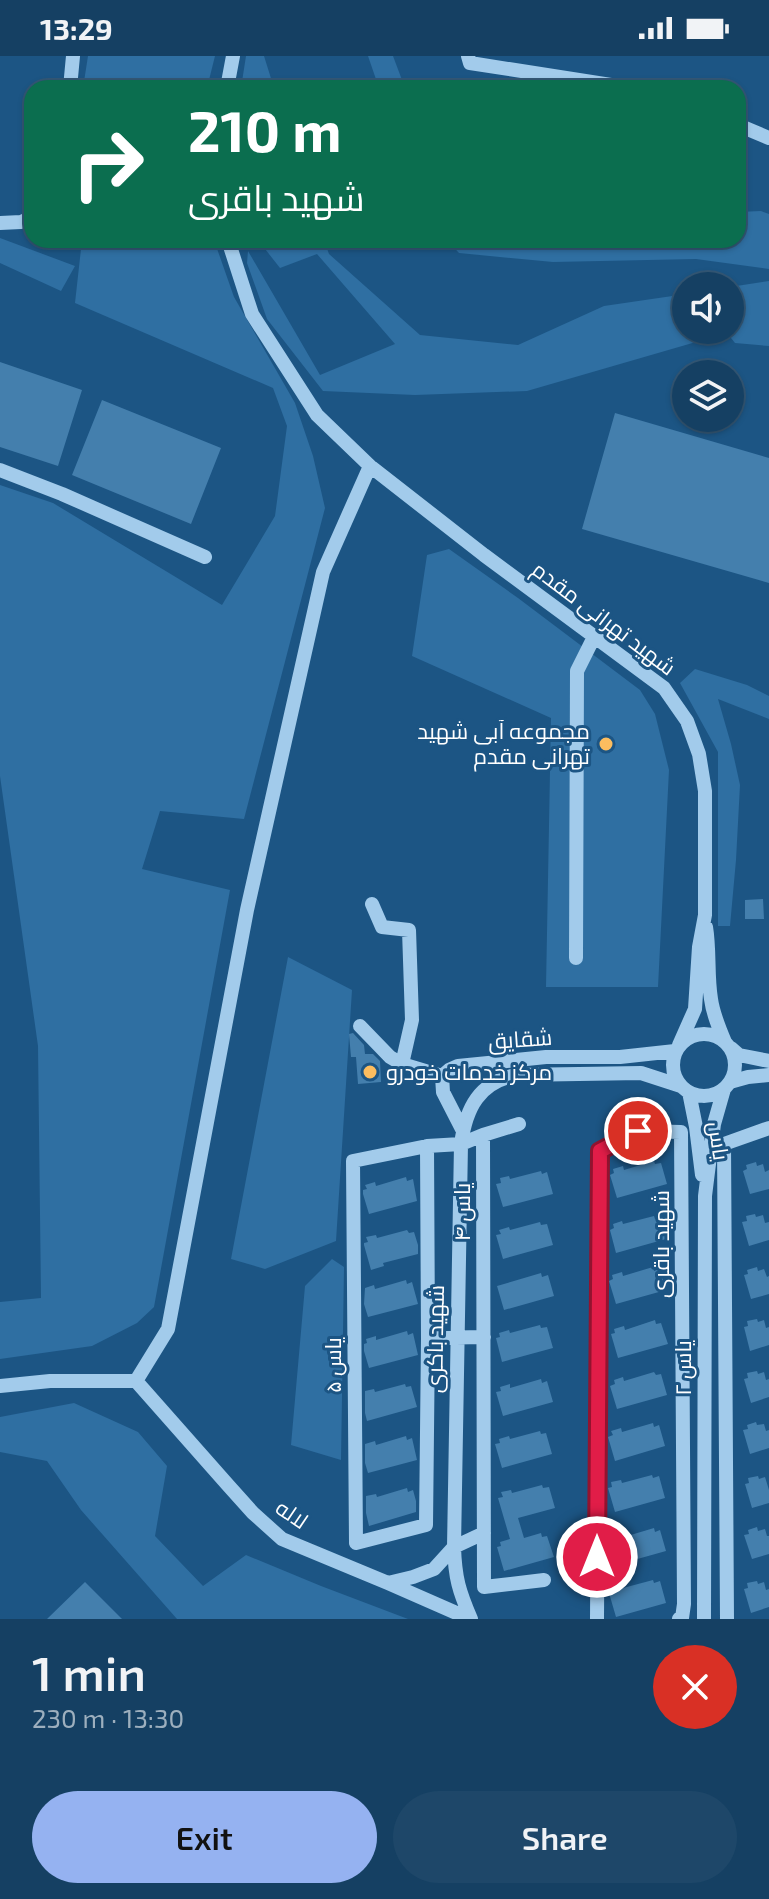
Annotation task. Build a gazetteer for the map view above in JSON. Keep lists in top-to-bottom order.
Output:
{
  "streets": {
    "street": [
      "شهید تهرانی مقدم",
      "شقایق",
      "یاس",
      "یاس ۴",
      "شهید باقری",
      "شهید باکری",
      "یاس ۵",
      "یاس ۲",
      "لاله"
    ]
  },
  "crossings": [
    ["شهید تهرانی مقدم", "شقایق"],
    ["شهید تهرانی مقدم", "یاس"],
    ["شقایق", "یاس"],
    ["شقایق", "شهید باکری"],
    ["شقایق", "یاس ۵"],
    ["یاس", "شهید باقری"],
    ["یاس", "یاس ۲"],
    ["شهید باکری", "یاس ۵"],
    ["شهید باکری", "لاله"]
  ],
  "places": ["مجموعه آبی شهید تهرانی مقدم", "مرکز خدمات خودرو"],
  "page": {
    "status": "13:29",
    "turn": ["210 m", "شهید باقری"],
    "heading": ["1 min", "230 m · 13:30"],
    "buttons": ["Exit", "Share"]
  }
}
